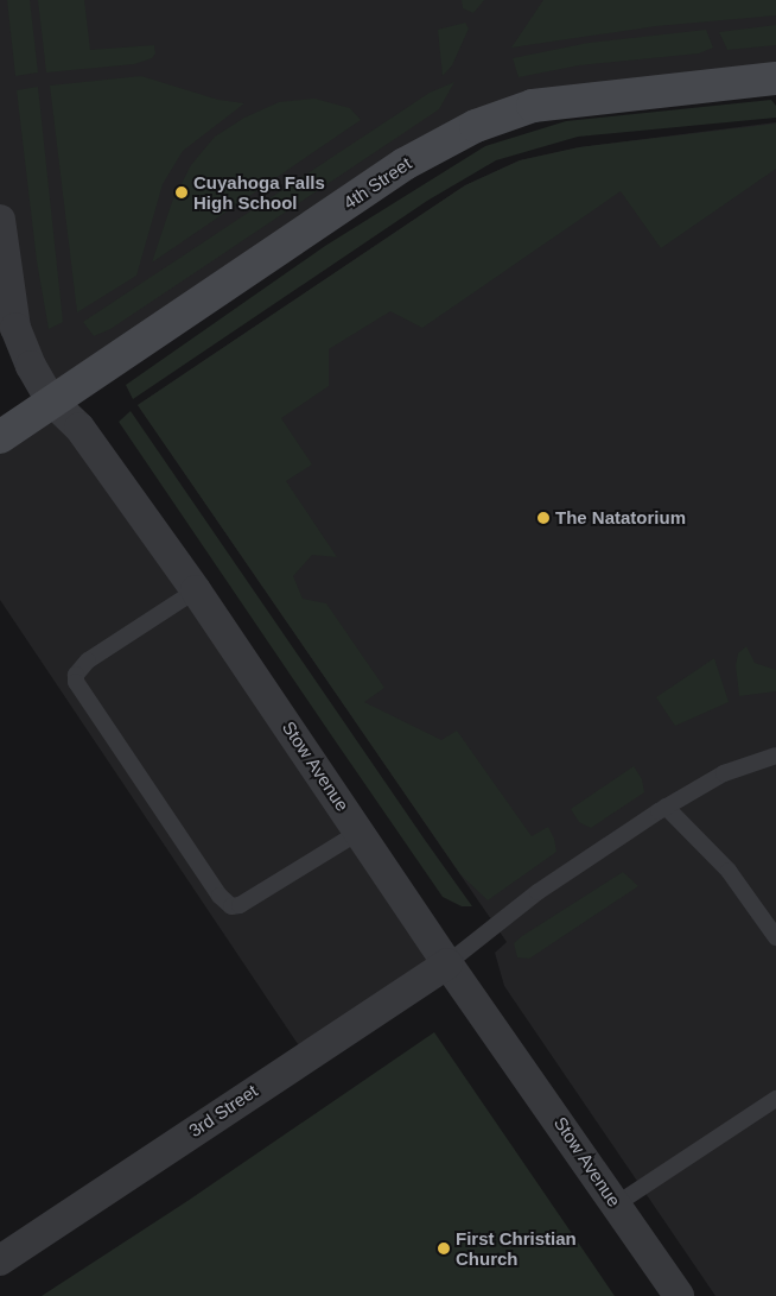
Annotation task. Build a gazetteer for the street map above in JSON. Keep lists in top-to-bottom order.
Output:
{
  "streets": {
    "street": ["4th Street", "Stow Avenue", "3rd Street"]
  },
  "crossings": [
    ["4th Street", "Stow Avenue"],
    ["Stow Avenue", "3rd Street"]
  ],
  "places": ["Cuyahoga Falls High School", "The Natatorium", "First Christian Church"]
}
